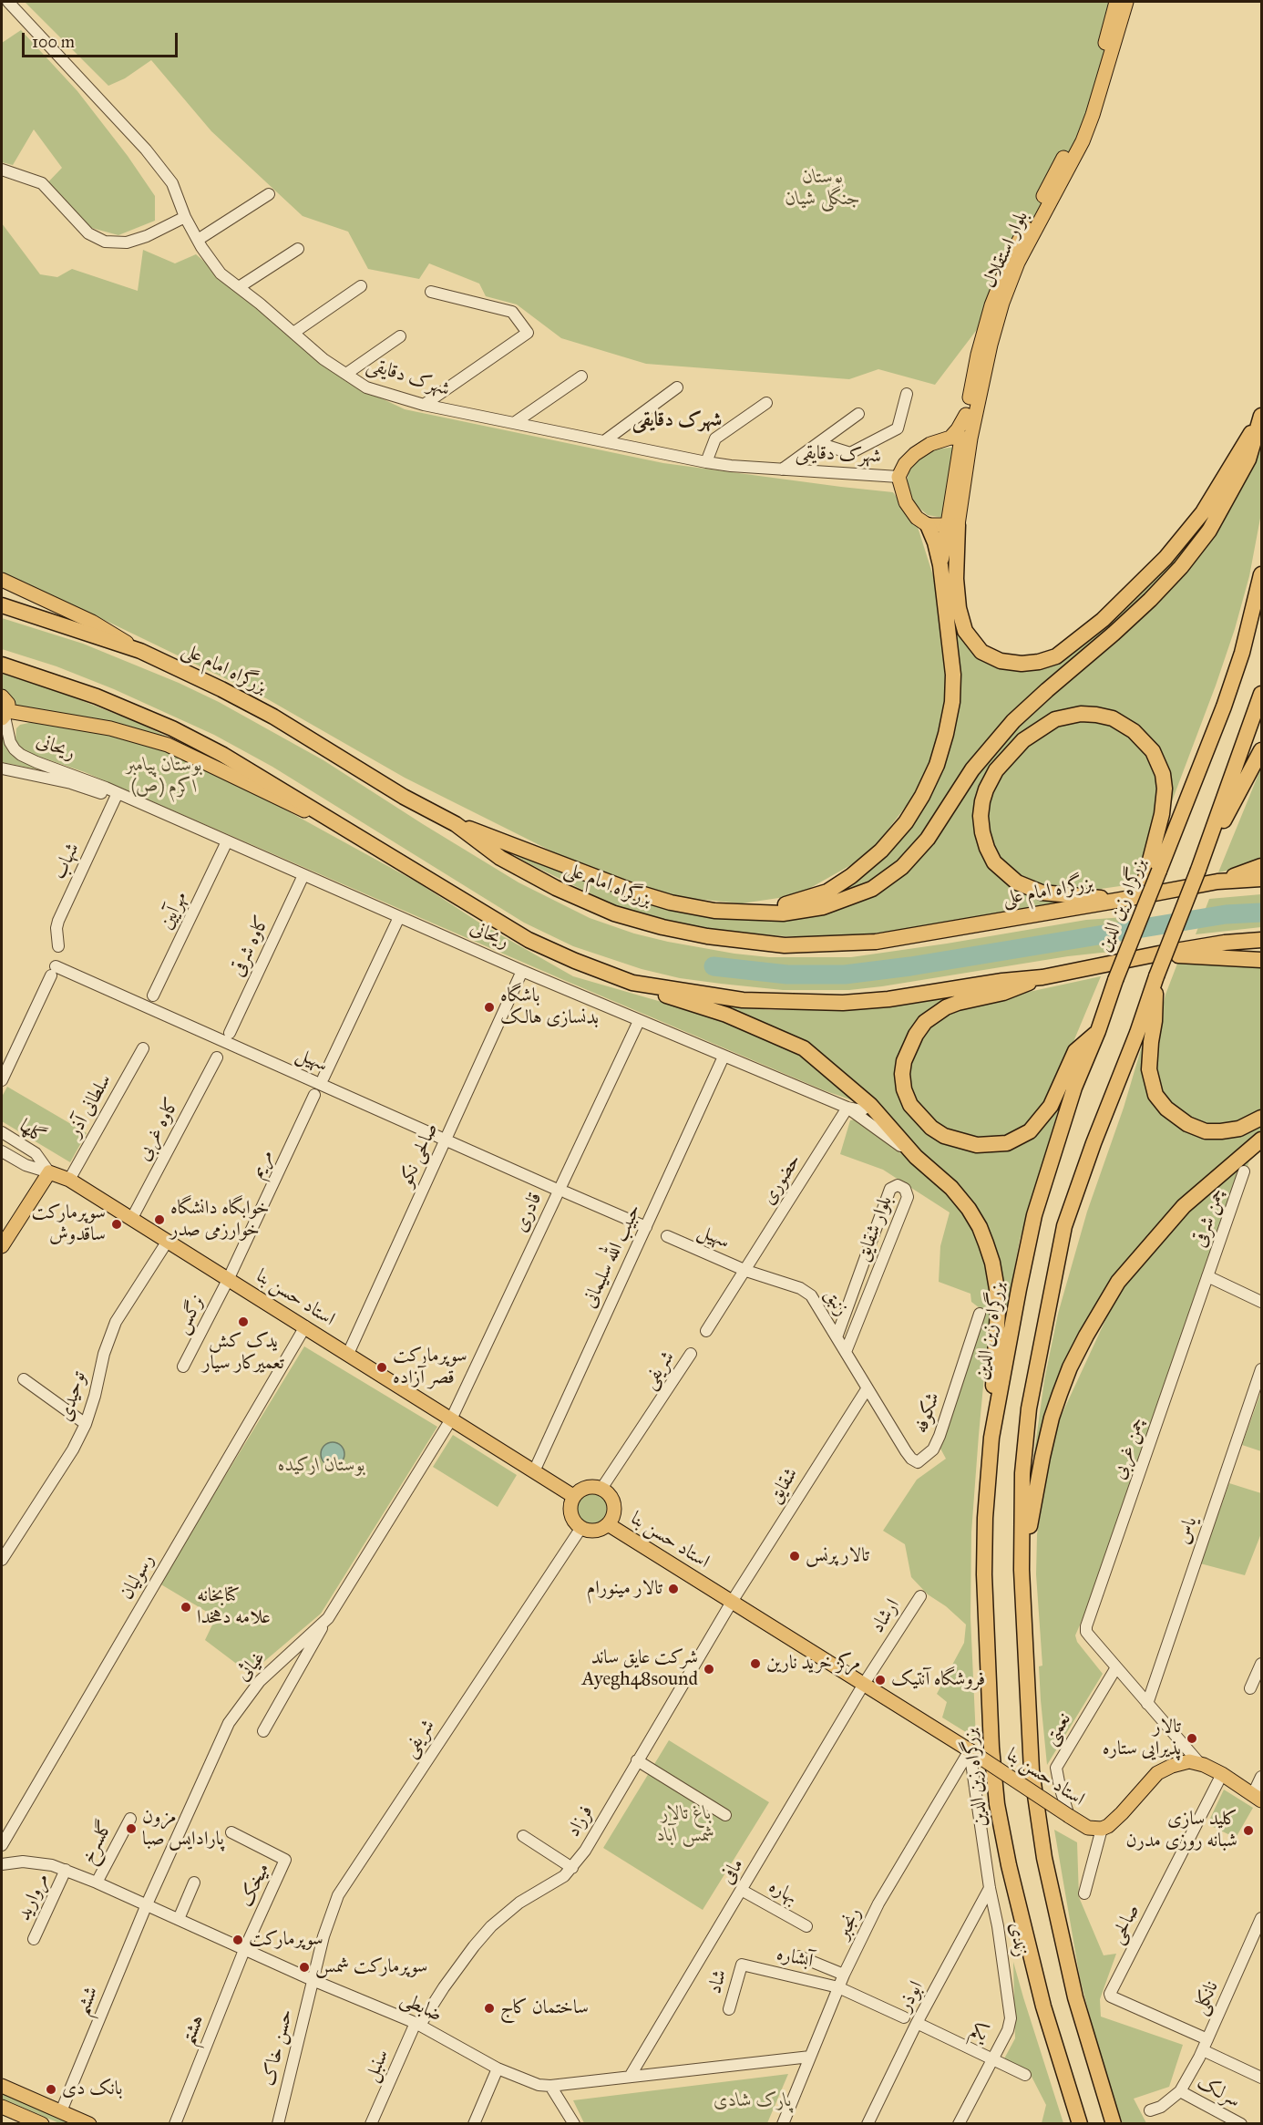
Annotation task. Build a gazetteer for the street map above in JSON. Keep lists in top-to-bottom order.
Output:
{
  "streets": {
    "highway": ["بزرگراه امام علی", "بزرگراه زین الدین"],
    "main road": ["بلوار استقلال", "ریحانی", "استاد حسن بنا"],
    "street": [
      "شهرک دقایقی",
      "شهاب",
      "مهرآیین",
      "کاوه شرقی",
      "سهیل",
      "سلطانی آذر",
      "کاوه غربی",
      "گلها",
      "صالحی نکو",
      "مریم",
      "حضوری",
      "قادری",
      "چمن شرقی",
      "بلوار شقایق",
      "حبیب الله سلیمانی",
      "زنبق",
      "نرگس",
      "شریفی",
      "توحیدی",
      "شکوفه",
      "چمن غربی",
      "شقایق",
      "یاس",
      "رسولیان",
      "ارشاد",
      "غیاثی",
      "نعمتی",
      "فرزاد",
      "گلسرخ",
      "مافی",
      "میخک",
      "بهاره",
      "مروارید",
      "رنجبر",
      "صالحی",
      "زندی",
      "آبشاره",
      "شاد",
      "ابوذر",
      "نانکلی",
      "ششم",
      "ضابطی",
      "هشتم",
      "یکم",
      "حسن خاک",
      "سنبل",
      "سرلک"
    ]
  },
  "crossings": [
    ["ریحانی", "شهاب"],
    ["ریحانی", "مهرآیین"],
    ["ریحانی", "کاوه شرقی"],
    ["ریحانی", "صالحی نکو"],
    ["ریحانی", "حضوری"],
    ["ریحانی", "قادری"],
    ["ریحانی", "حبیب الله سلیمانی"],
    ["سهیل", "صالحی نکو"],
    ["سهیل", "حضوری"],
    ["سهیل", "زنبق"],
    ["سلطانی آذر", "استاد حسن بنا"],
    ["کاوه غربی", "استاد حسن بنا"],
    ["گلها", "استاد حسن بنا"],
    ["صالحی نکو", "استاد حسن بنا"],
    ["مریم", "استاد حسن بنا"],
    ["مریم", "نرگس"],
    ["حضوری", "زنبق"],
    ["قادری", "استاد حسن بنا"],
    ["قادری", "غیاثی"],
    ["چمن شرقی", "چمن غربی"],
    ["بلوار شقایق", "زنبق"],
    ["حبیب الله سلیمانی", "استاد حسن بنا"],
    ["استاد حسن بنا", "نرگس"],
    ["استاد حسن بنا", "شریفی"],
    ["استاد حسن بنا", "توحیدی"],
    ["استاد حسن بنا", "شقایق"],
    ["استاد حسن بنا", "رسولیان"],
    ["استاد حسن بنا", "ارشاد"],
    ["استاد حسن بنا", "غیاثی"],
    ["استاد حسن بنا", "نعمتی"],
    ["استاد حسن بنا", "فرزاد"],
    ["استاد حسن بنا", "مافی"],
    ["استاد حسن بنا", "رنجبر"],
    ["استاد حسن بنا", "زندی"],
    ["زنبق", "شکوفه"],
    ["زنبق", "شقایق"],
    ["شریفی", "ضابطی"],
    ["شریفی", "حسن خاک"],
    ["شکوفه", "شقایق"],
    ["چمن غربی", "نعمتی"],
    ["شقایق", "فرزاد"],
    ["ارشاد", "مافی"],
    ["غیاثی", "ششم"],
    ["غیاثی", "ضابطی"],
    ["فرزاد", "ضابطی"],
    ["فرزاد", "سنبل"],
    ["گلسرخ", "ضابطی"],
    ["مافی", "بهاره"],
    ["مافی", "ضابطی"],
    ["میخک", "ضابطی"],
    ["میخک", "هشتم"],
    ["مروارید", "ضابطی"],
    ["رنجبر", "زندی"],
    ["رنجبر", "آبشاره"],
    ["رنجبر", "ضابطی"],
    ["صالحی", "نانکلی"],
    ["زندی", "ابوذر"],
    ["زندی", "یکم"],
    ["آبشاره", "شاد"],
    ["ابوذر", "یکم"],
    ["نانکلی", "سرلک"],
    ["ششم", "ضابطی"],
    ["ضابطی", "هشتم"],
    ["ضابطی", "حسن خاک"],
    ["ضابطی", "سنبل"]
  ],
  "districts": ["شهرک دقایقی"],
  "parks": [
    "بوستان جنگلی شیان",
    "بوستان پیامبر اکرم (ص)",
    "بوستان ارکیده",
    "باغ تالار شمس آباد",
    "پارک شادی"
  ],
  "places": [
    "باشگاه بدنسازی هالک",
    "خوابگاه دانشگاه خوارزمی صدر",
    "سوپرمارکت ساقدوش",
    "یدک کش تعمیرکار سیار",
    "سوپرمارکت قصر آزاده",
    "تالار پرنس",
    "تالار مینورام",
    "کتابخانه علامه دهخدا",
    "مرکز خرید نارین",
    "شرکت عایق ساند Ayegh48sound",
    "فروشگاه آنتیک",
    "تالار پذیرایی ستاره",
    "مزون پارادایس صبا",
    "کلید سازی شبانه روزی مدرن",
    "سوپرمارکت",
    "سوپرمارکت شمس",
    "ساختمان کاج",
    "بانک دی"
  ],
  "scale_bar": "100 m"
}
